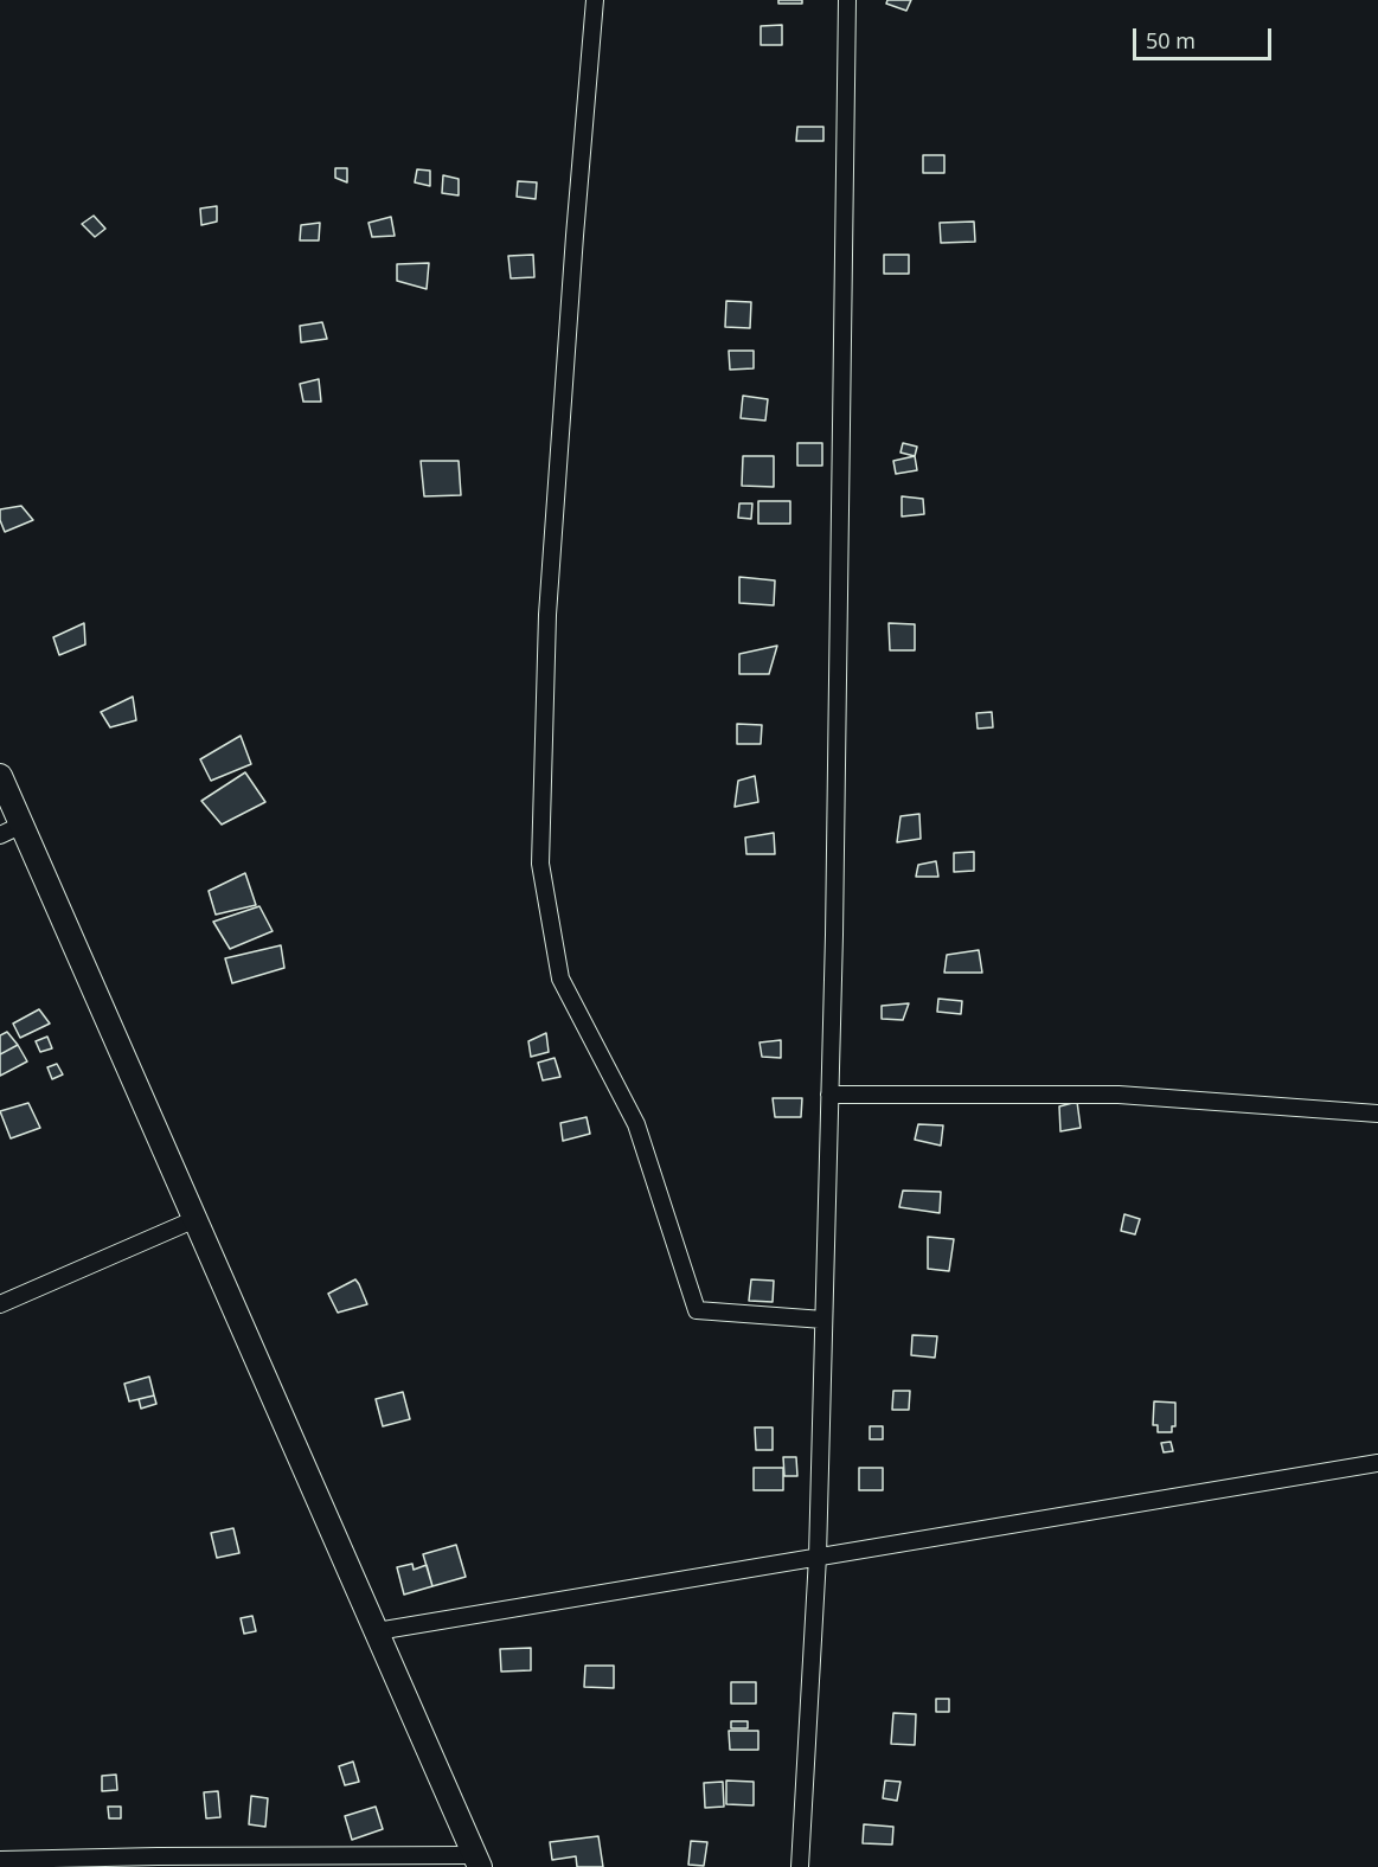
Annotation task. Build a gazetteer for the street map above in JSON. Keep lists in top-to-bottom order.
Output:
{
  "scale_bar": "50 m"
}
